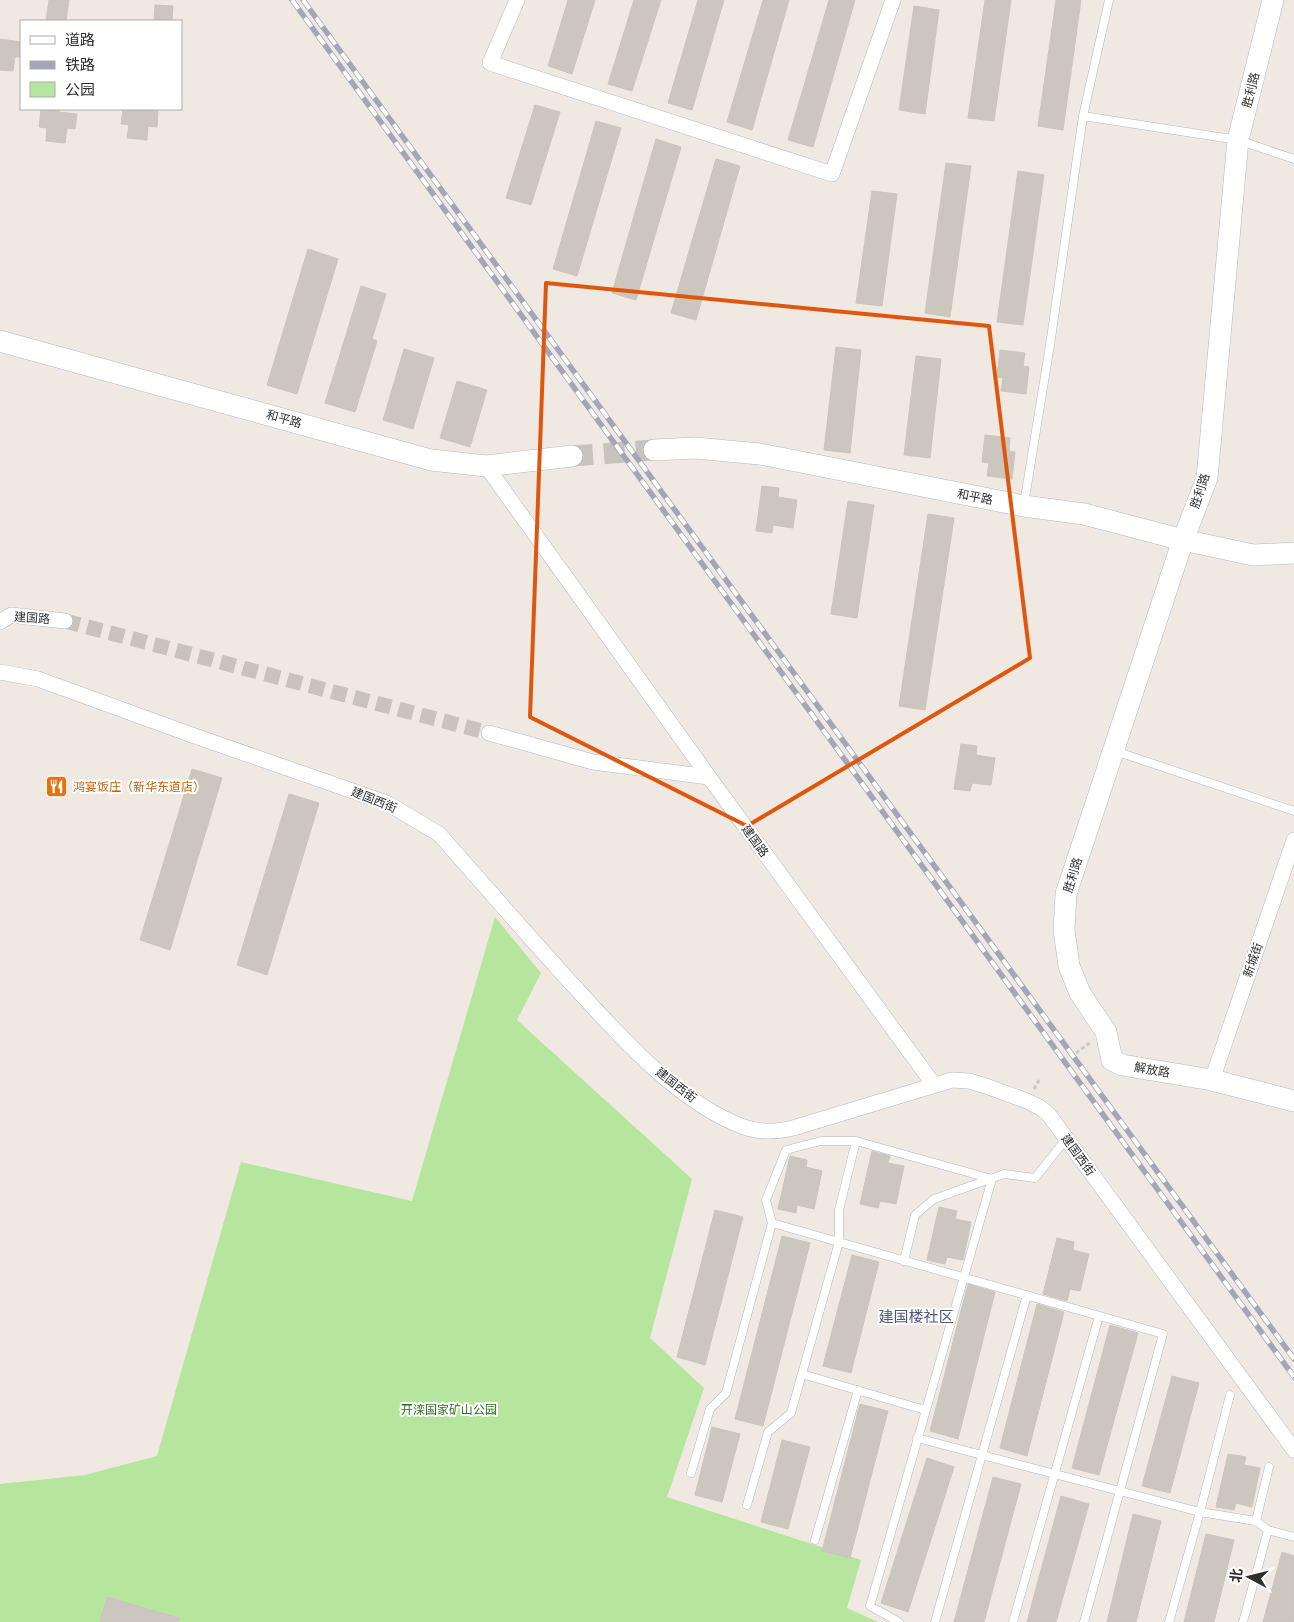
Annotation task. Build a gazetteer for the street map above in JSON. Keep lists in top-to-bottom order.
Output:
{
  "streets": {
    "street": [
      "胜利路",
      "和平路",
      "建国路",
      "建国西街",
      "新城街",
      "解放路"
    ]
  },
  "crossings": [
    ["胜利路", "和平路"],
    ["胜利路", "解放路"],
    ["和平路", "建国路"],
    ["建国路", "建国西街"],
    ["新城街", "解放路"]
  ],
  "districts": ["建国楼社区"],
  "parks": ["开滦国家矿山公园"],
  "places": {
    "restaurant": ["鸿宴饭庄（新华东道店）"]
  },
  "legend": ["道路", "铁路", "公园"],
  "north": "left"
}
